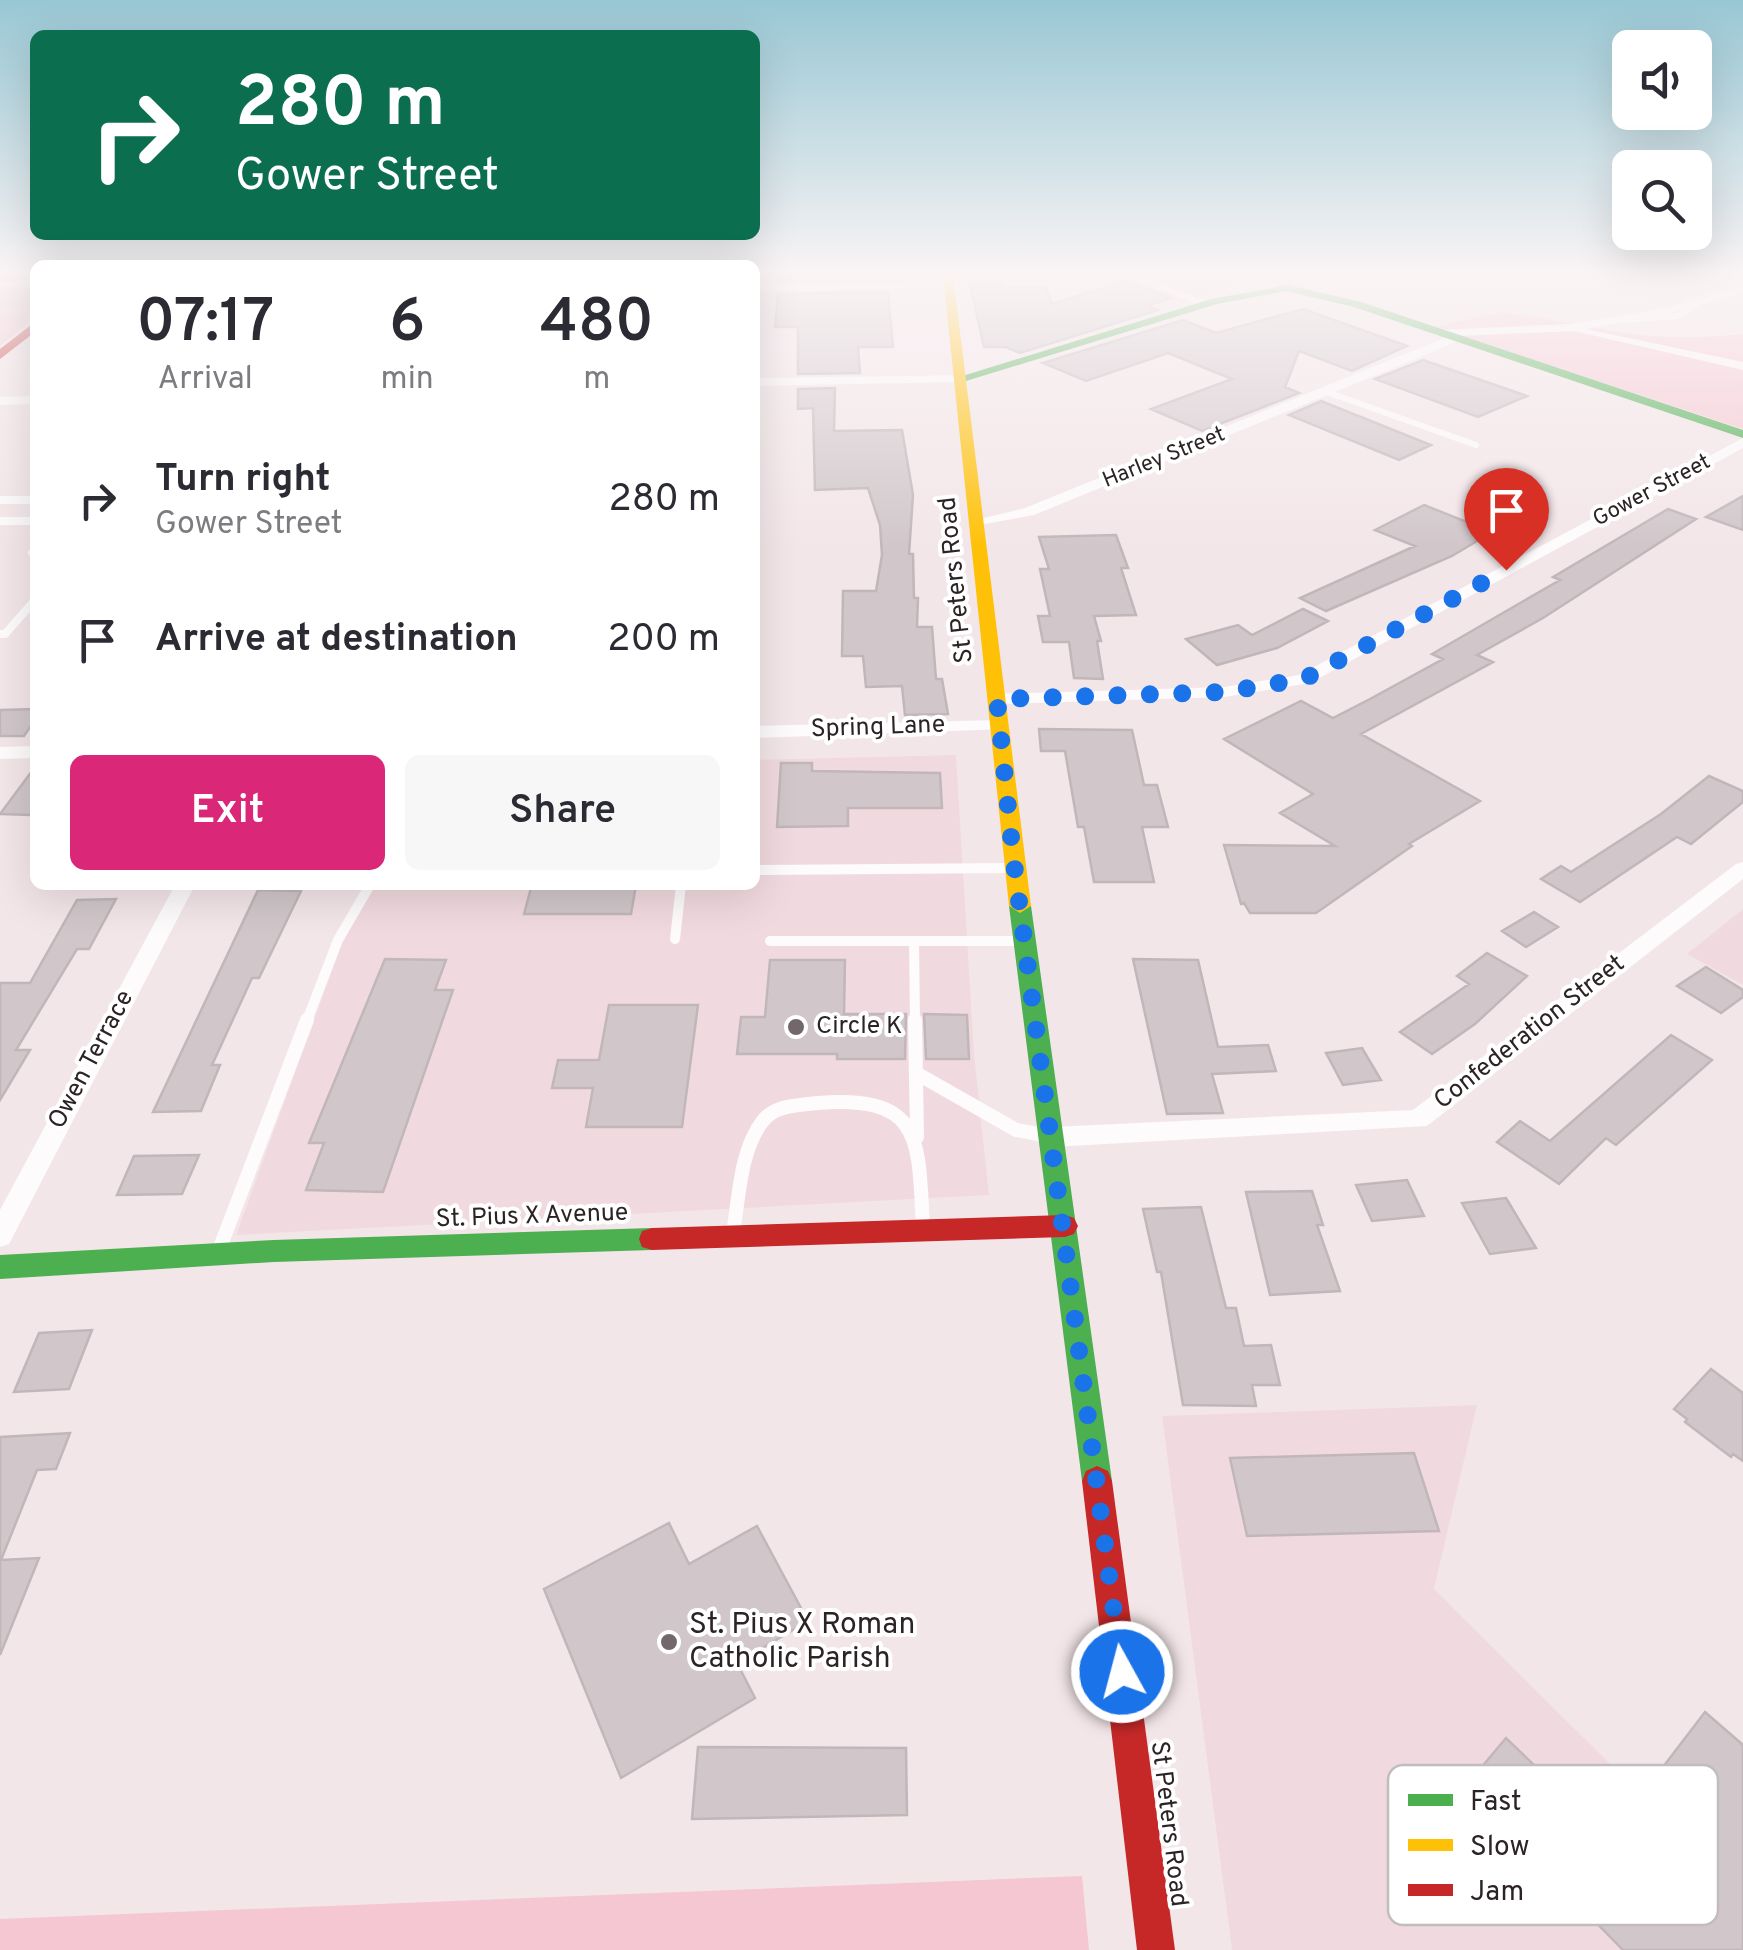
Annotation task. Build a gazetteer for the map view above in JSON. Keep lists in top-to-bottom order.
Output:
{
  "streets": {
    "street": [
      "Harley Street",
      "Gower Street",
      "St Peters Road",
      "Spring Lane",
      "Confederation Street",
      "Owen Terrace",
      "St. Pius X Avenue"
    ]
  },
  "crossings": [
    ["Harley Street", "St Peters Road"],
    ["Gower Street", "St Peters Road"],
    ["St Peters Road", "Spring Lane"],
    ["St Peters Road", "Confederation Street"],
    ["St Peters Road", "St. Pius X Avenue"]
  ],
  "places": ["Circle K", "St. Pius X Roman Catholic Parish"],
  "legend": ["Fast", "Slow", "Jam"],
  "page": {
    "turn": ["280 m", "Gower Street"],
    "eta": [
      "07:17",
      "Arrival",
      "6",
      "min",
      "480",
      "m"
    ],
    "list": [
      {
        "name": "Turn right",
        "note": "Gower Street",
        "value": "280 m"
      },
      {
        "name": "Arrive at destination",
        "value": "200 m"
      }
    ],
    "buttons": ["Exit", "Share"]
  }
}
